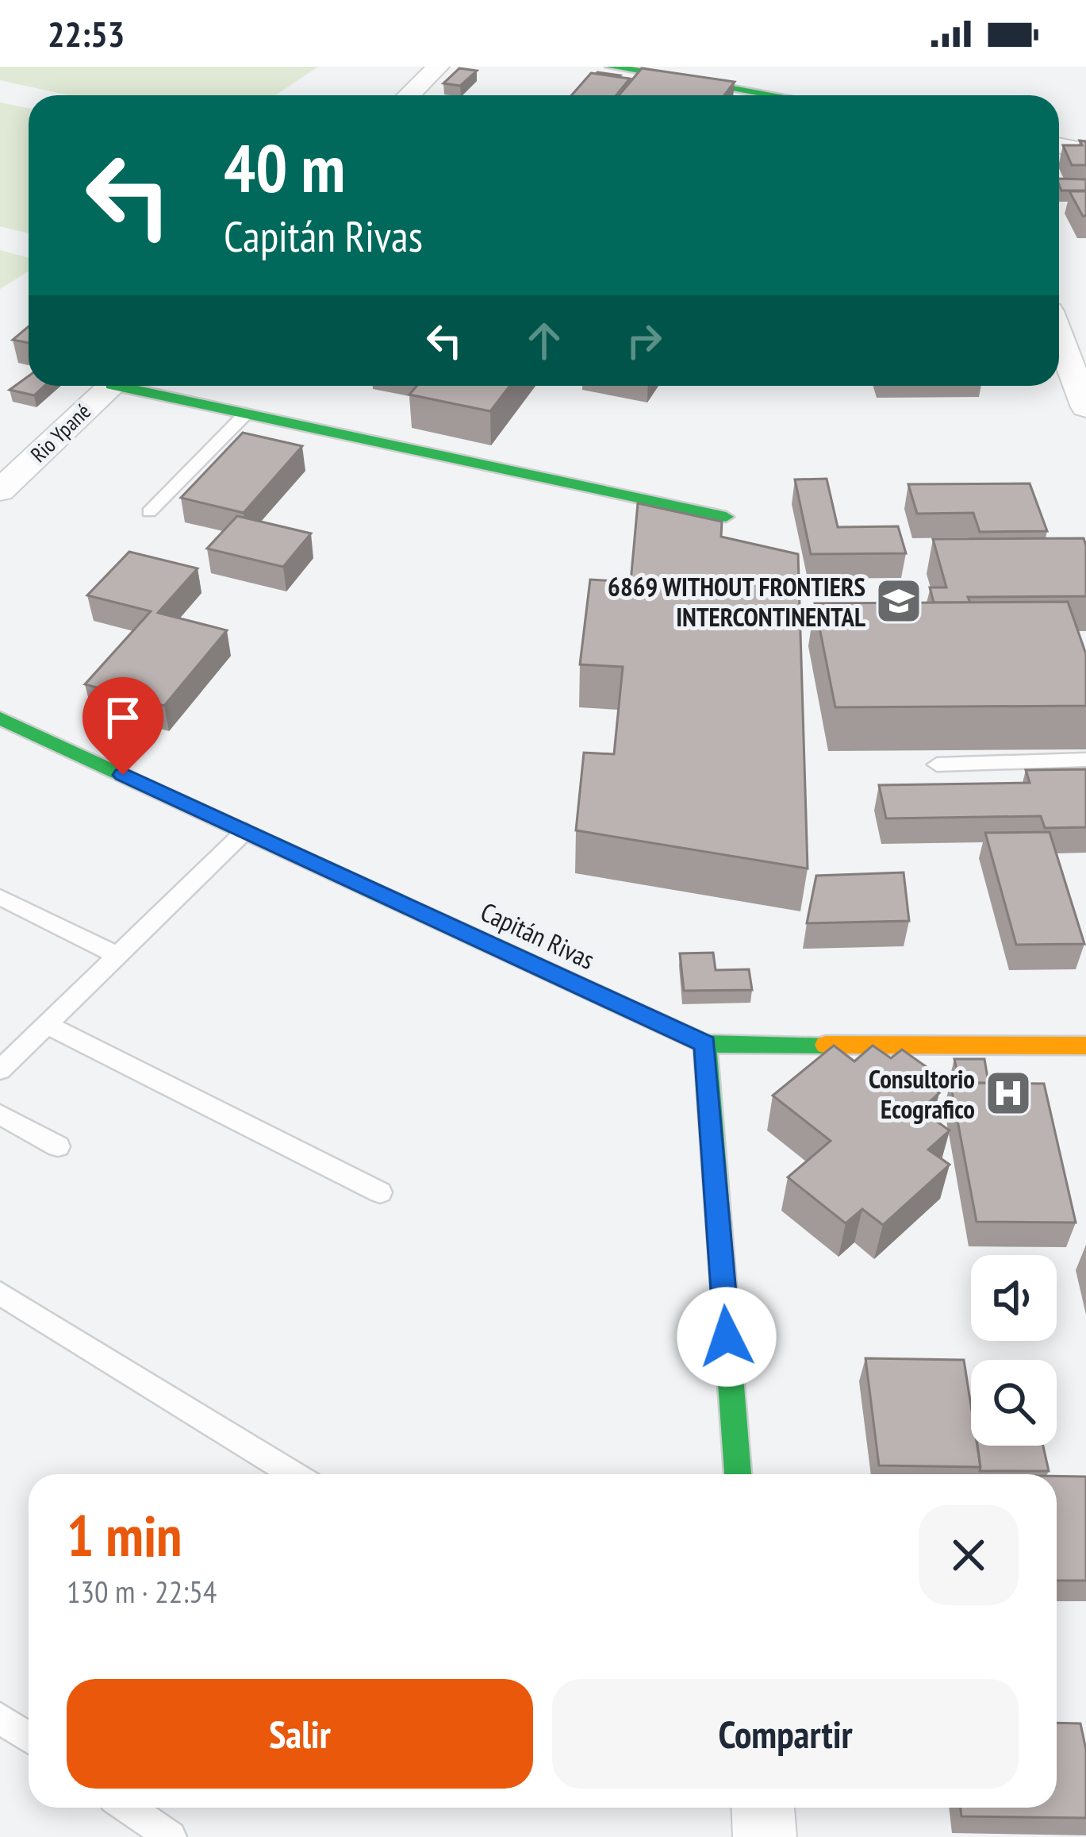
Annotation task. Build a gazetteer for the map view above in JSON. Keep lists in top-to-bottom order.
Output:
{
  "streets": {
    "street": ["Rio Ypané", "Capitán Rivas"]
  },
  "places": {
    "school or university": ["6869 WITHOUT FRONTIERS INTERCONTINENTAL"],
    "hospital": ["Consultorio Ecografico"]
  },
  "page": {
    "status": "22:53",
    "turn": ["40 m", "Capitán Rivas"],
    "heading": ["1 min", "130 m · 22:54"],
    "buttons": ["Salir", "Compartir"]
  }
}
